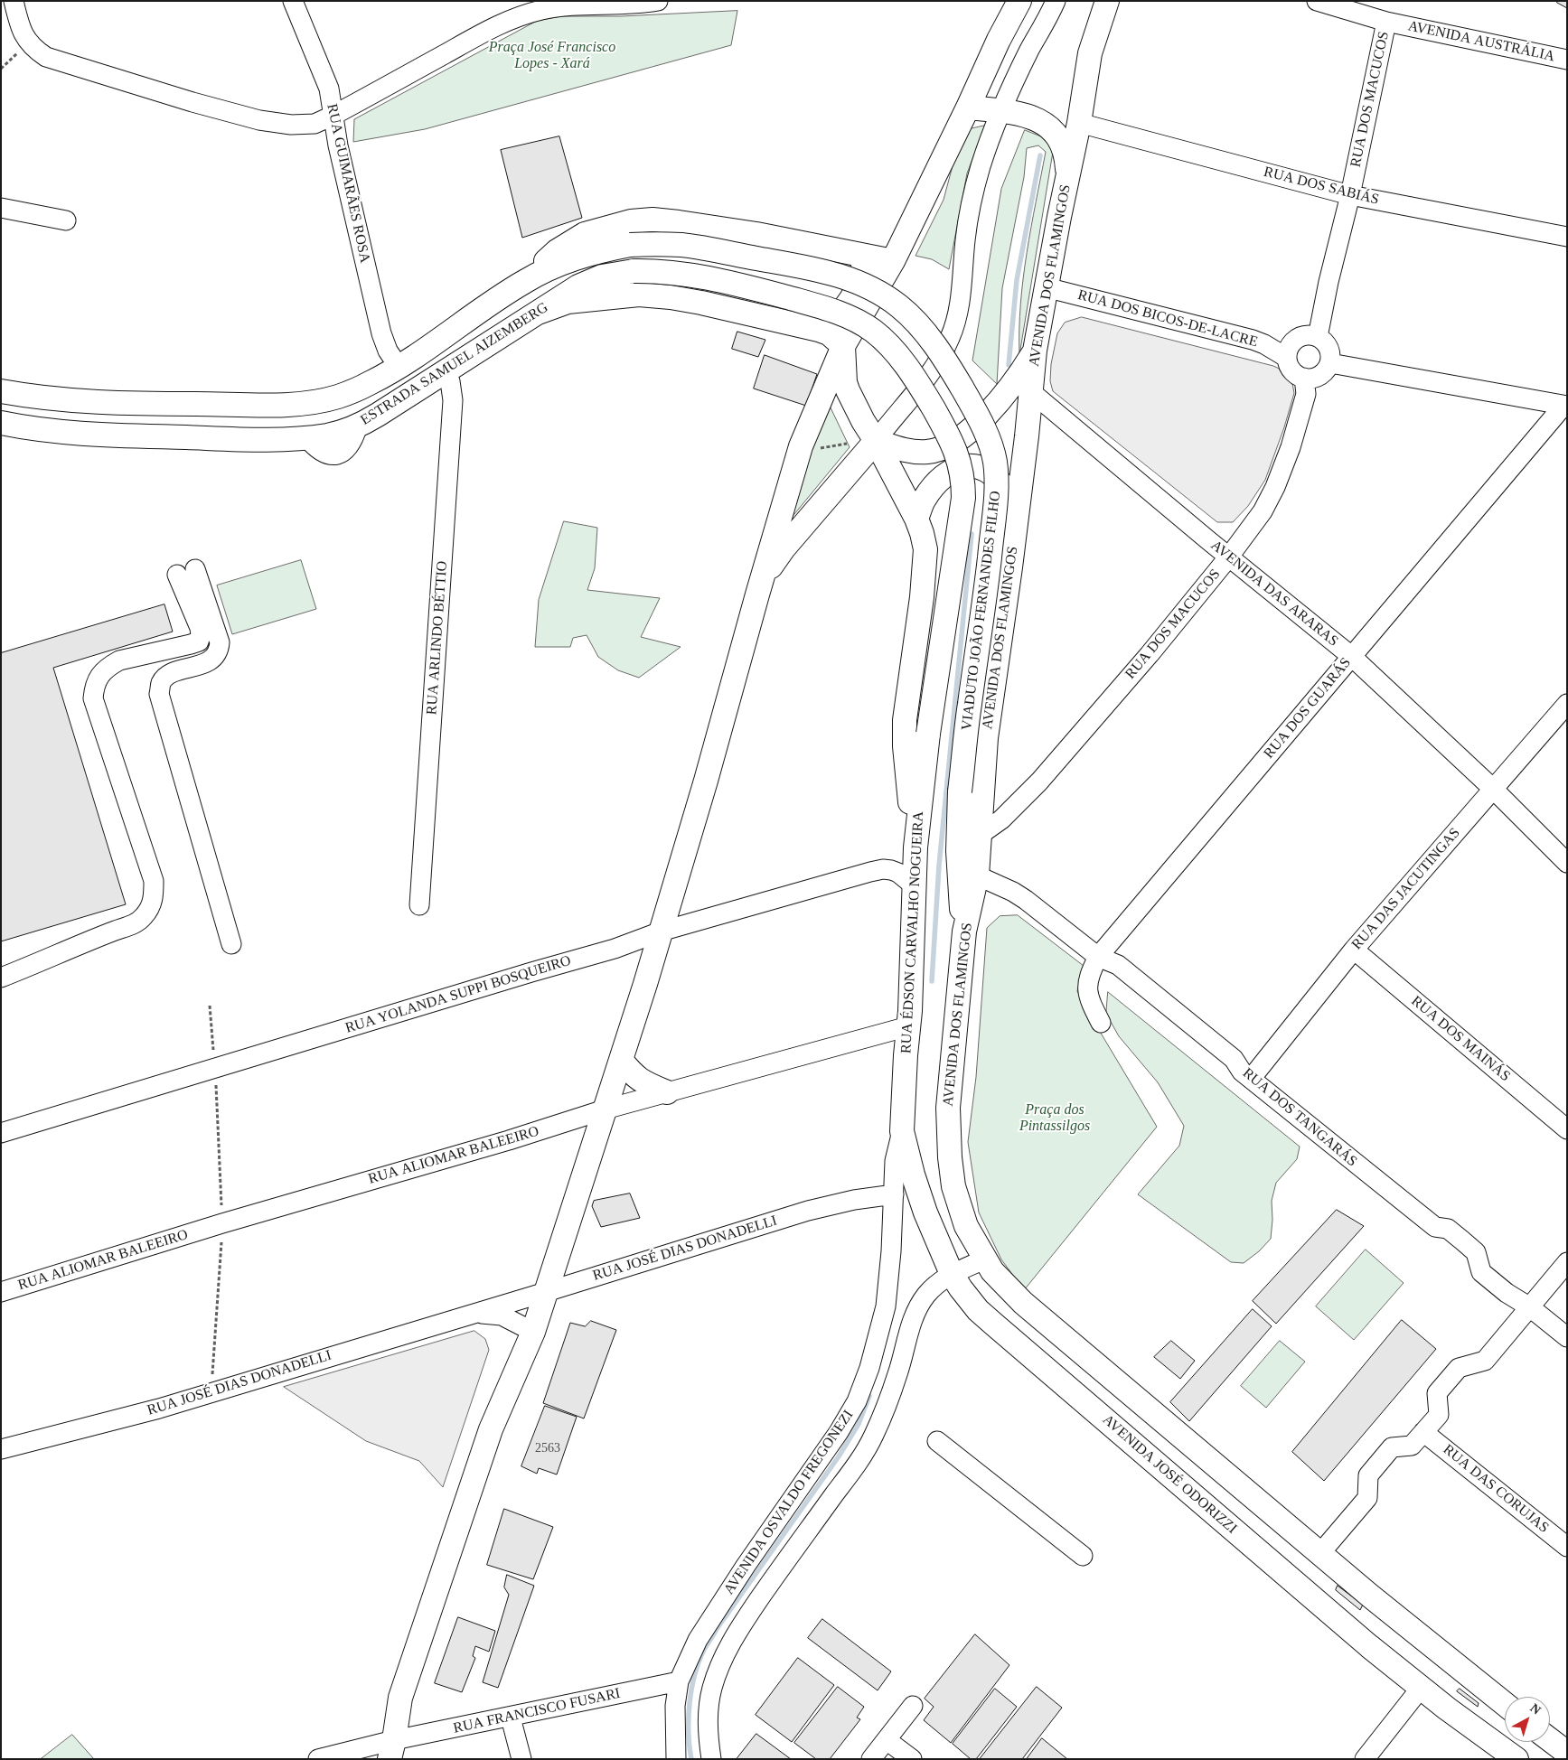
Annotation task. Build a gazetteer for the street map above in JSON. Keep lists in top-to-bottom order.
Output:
{
  "streets": {
    "main road": [
      "AVENIDA DOS FLAMINGOS",
      "ESTRADA SAMUEL AIZEMBERG",
      "VIADUTO JOÃO FERNANDES FILHO",
      "RUA ÉDSON CARVALHO NOGUEIRA",
      "AVENIDA JOSÉ ODORIZZI"
    ],
    "street": [
      "AVENIDA AUSTRÁLIA",
      "RUA DOS MACUCOS",
      "RUA GUIMARÃES ROSA",
      "RUA DOS SABIÁS",
      "RUA DOS BICOS-DE-LACRE",
      "AVENIDA DAS ARARAS",
      "RUA ARLINDO BÉTTIO",
      "RUA DOS GUARÁS",
      "RUA DAS JACUTINGAS",
      "RUA YOLANDA SUPPI BOSQUEIRO",
      "RUA DOS MAINÁS",
      "RUA DOS TANGARÁS",
      "RUA ALIOMAR BALEEIRO",
      "RUA JOSÉ DIAS DONADELLI",
      "RUA DAS CORUJAS",
      "AVENIDA OSVALDO FREGONEZI",
      "RUA FRANCISCO FUSARI"
    ]
  },
  "crossings": [
    ["AVENIDA AUSTRÁLIA", "RUA DOS MACUCOS"],
    ["RUA DOS MACUCOS", "RUA DOS SABIÁS"],
    ["RUA DOS MACUCOS", "AVENIDA DOS FLAMINGOS"],
    ["RUA DOS MACUCOS", "RUA DOS BICOS-DE-LACRE"],
    ["RUA DOS MACUCOS", "AVENIDA DAS ARARAS"],
    ["RUA GUIMARÃES ROSA", "ESTRADA SAMUEL AIZEMBERG"],
    ["RUA DOS SABIÁS", "AVENIDA DOS FLAMINGOS"],
    ["AVENIDA DOS FLAMINGOS", "RUA DOS BICOS-DE-LACRE"],
    ["AVENIDA DOS FLAMINGOS", "AVENIDA DAS ARARAS"],
    ["AVENIDA DOS FLAMINGOS", "VIADUTO JOÃO FERNANDES FILHO"],
    ["AVENIDA DOS FLAMINGOS", "RUA DOS TANGARÁS"],
    ["AVENIDA DOS FLAMINGOS", "AVENIDA OSVALDO FREGONEZI"],
    ["ESTRADA SAMUEL AIZEMBERG", "VIADUTO JOÃO FERNANDES FILHO"],
    ["ESTRADA SAMUEL AIZEMBERG", "RUA ARLINDO BÉTTIO"],
    ["ESTRADA SAMUEL AIZEMBERG", "RUA ÉDSON CARVALHO NOGUEIRA"],
    ["AVENIDA DAS ARARAS", "RUA DOS GUARÁS"],
    ["AVENIDA DAS ARARAS", "RUA DAS JACUTINGAS"],
    ["RUA DOS GUARÁS", "RUA DOS TANGARÁS"],
    ["RUA DAS JACUTINGAS", "RUA DOS MAINÁS"],
    ["RUA DAS JACUTINGAS", "RUA DOS TANGARÁS"],
    ["RUA ÉDSON CARVALHO NOGUEIRA", "RUA YOLANDA SUPPI BOSQUEIRO"],
    ["RUA ÉDSON CARVALHO NOGUEIRA", "RUA ALIOMAR BALEEIRO"],
    ["RUA ÉDSON CARVALHO NOGUEIRA", "AVENIDA JOSÉ ODORIZZI"],
    ["RUA ÉDSON CARVALHO NOGUEIRA", "AVENIDA OSVALDO FREGONEZI"],
    ["RUA JOSÉ DIAS DONADELLI", "AVENIDA OSVALDO FREGONEZI"],
    ["AVENIDA JOSÉ ODORIZZI", "AVENIDA OSVALDO FREGONEZI"],
    ["AVENIDA OSVALDO FREGONEZI", "RUA FRANCISCO FUSARI"]
  ],
  "parks": ["Praça José Francisco Lopes - Xará", "Praça dos Pintassilgos"],
  "house_numbers": ["2563"],
  "north": "top right"
}
